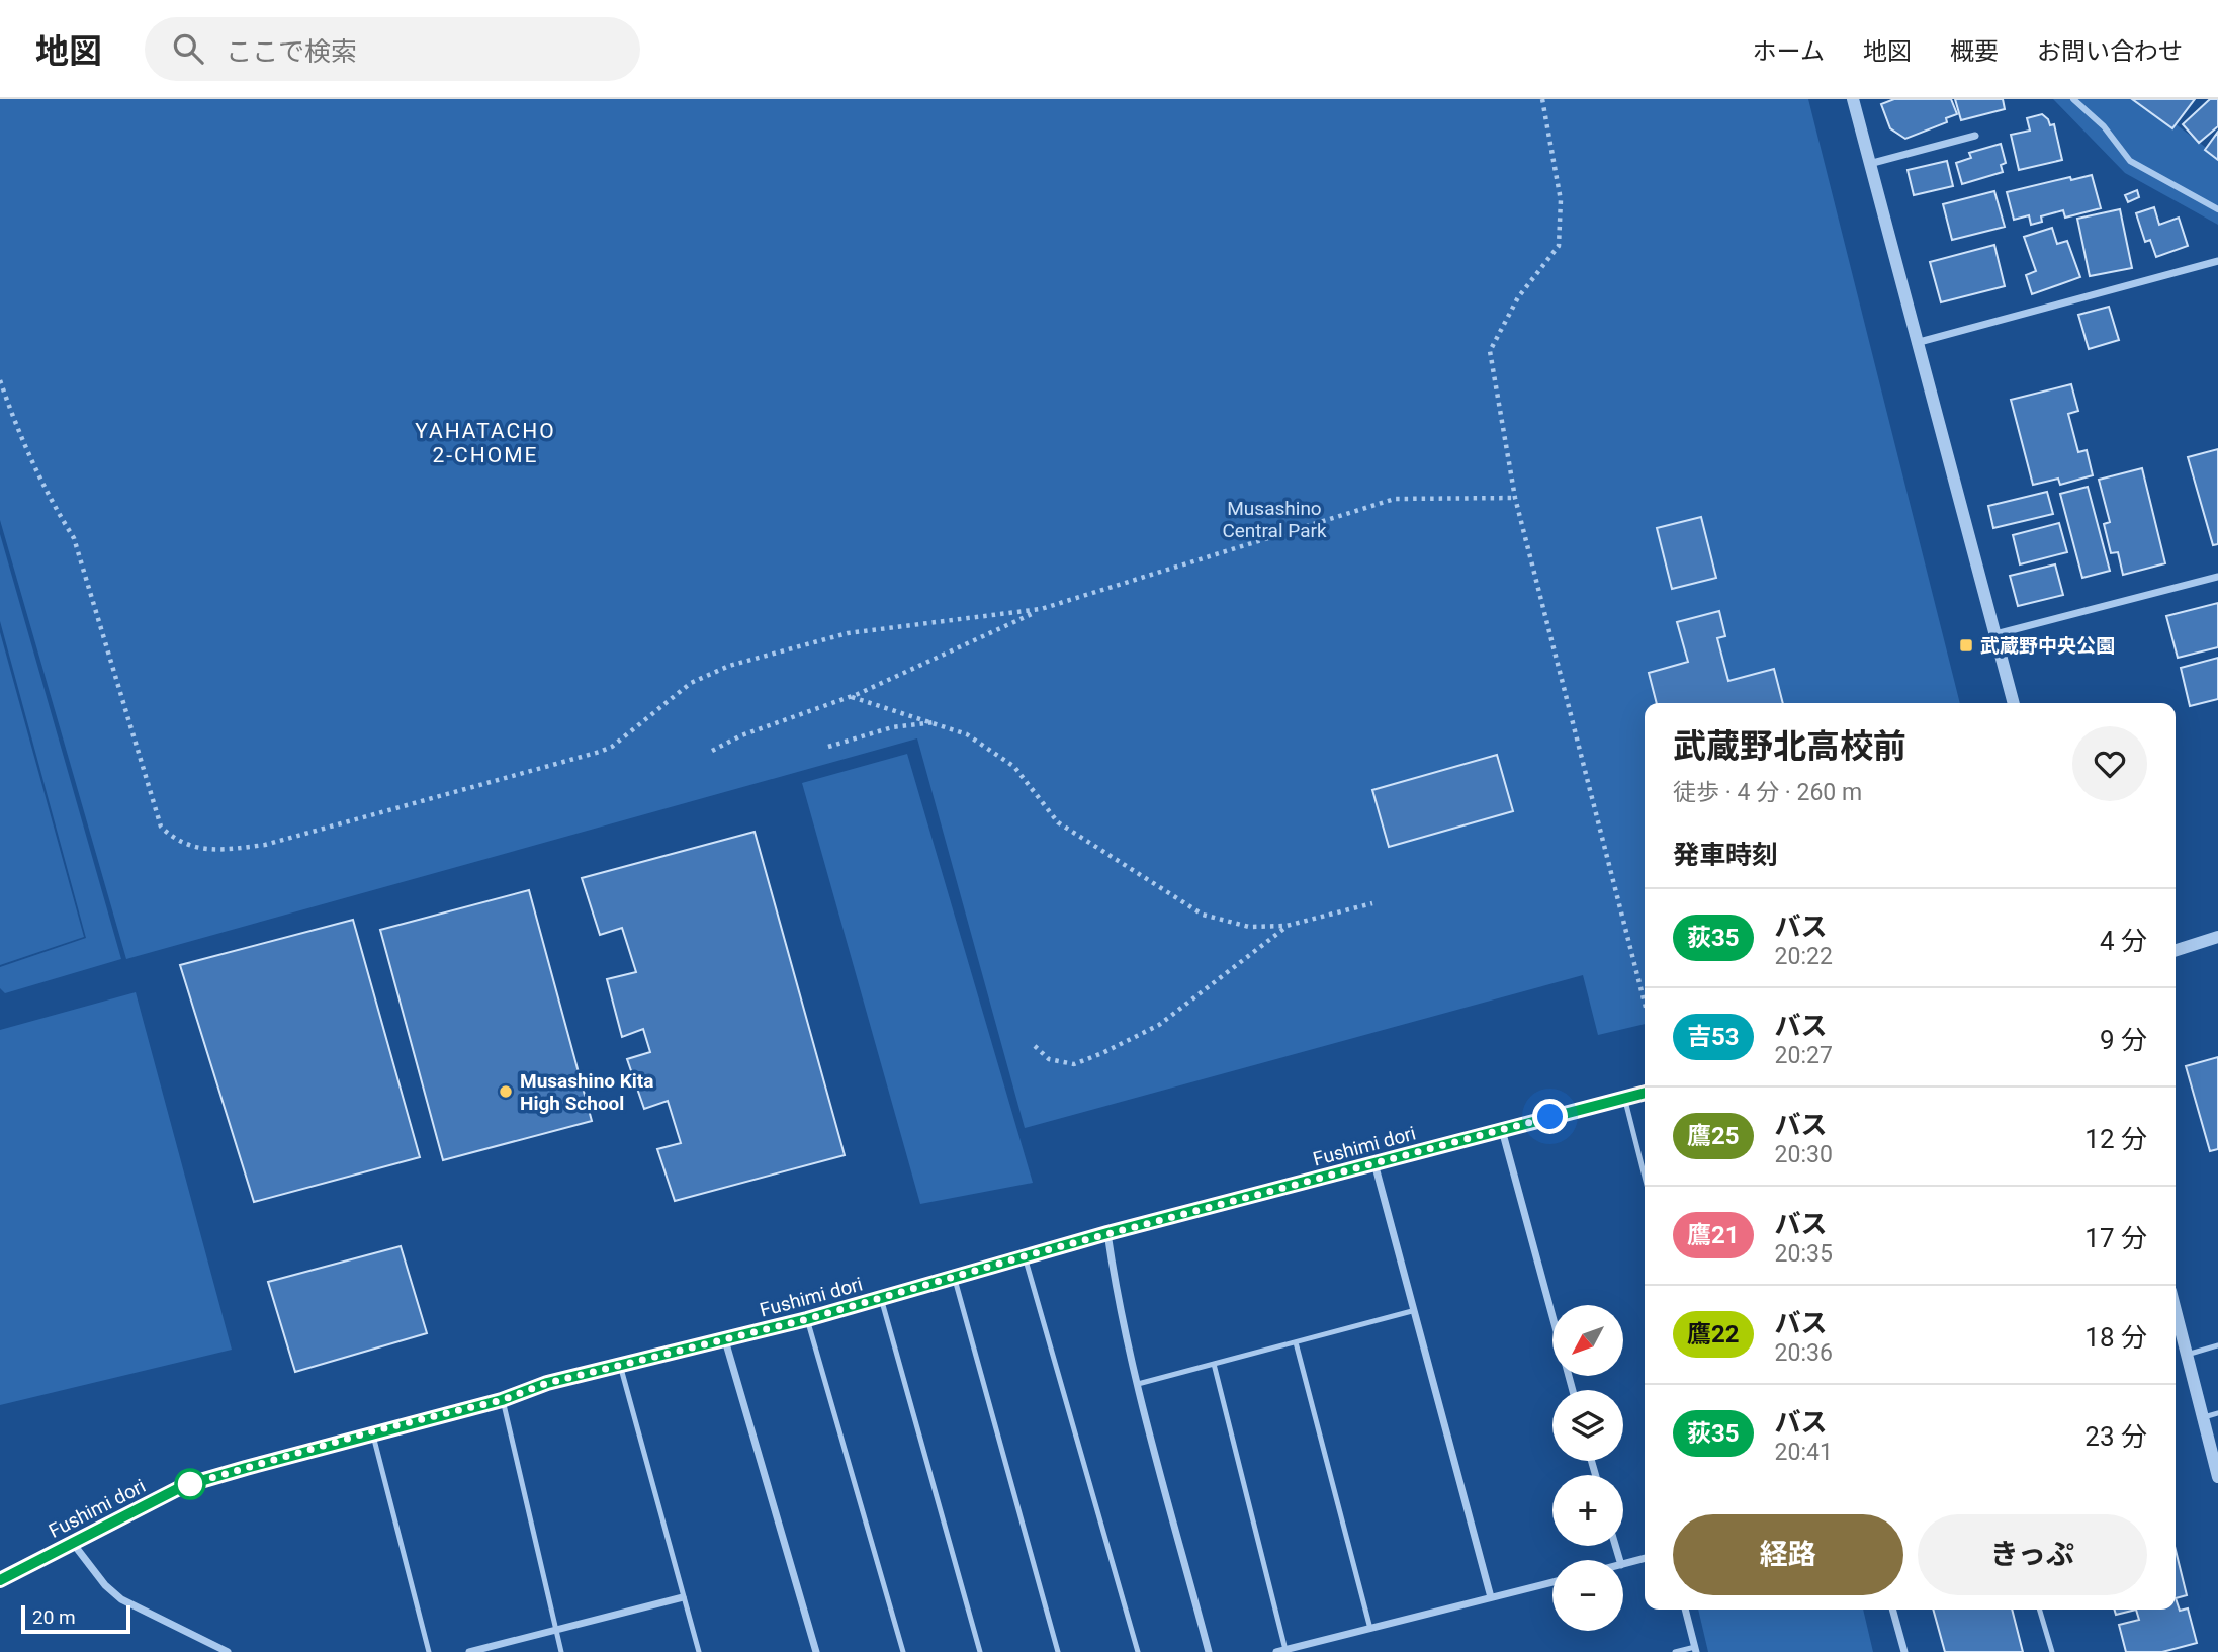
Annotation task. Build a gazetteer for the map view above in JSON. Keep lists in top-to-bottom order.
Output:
{
  "streets": {
    "street": ["Fushimi dori"]
  },
  "districts": ["YAHATACHO 2-CHOME"],
  "parks": ["Musashino Central Park"],
  "places": {
    "transit": ["武蔵野中央公園"],
    "other": ["Musashino Kita High School"]
  },
  "lines": ["bus line 荻35"],
  "scale_bar": "20 m",
  "north": "bottom left",
  "page": {
    "header": "地図",
    "search": "ここで検索",
    "nav": [
      "ホーム",
      "地図",
      "概要",
      "お問い合わせ"
    ],
    "heading": [
      ["武蔵野北高校前", "徒歩 · 4 分 · 260 m"],
      "発車時刻"
    ],
    "list": [
      {
        "mark": "荻35",
        "name": "バス",
        "note": "20:22",
        "value": "4 分"
      },
      {
        "mark": "吉53",
        "name": "バス",
        "note": "20:27",
        "value": "9 分"
      },
      {
        "mark": "鷹25",
        "name": "バス",
        "note": "20:30",
        "value": "12 分"
      },
      {
        "mark": "鷹21",
        "name": "バス",
        "note": "20:35",
        "value": "17 分"
      },
      {
        "mark": "鷹22",
        "name": "バス",
        "note": "20:36",
        "value": "18 分"
      },
      {
        "mark": "荻35",
        "name": "バス",
        "note": "20:41",
        "value": "23 分"
      }
    ],
    "map_buttons": ["+", "−"],
    "buttons": ["経路", "きっぷ"],
    "scale": "20 m"
  }
}
